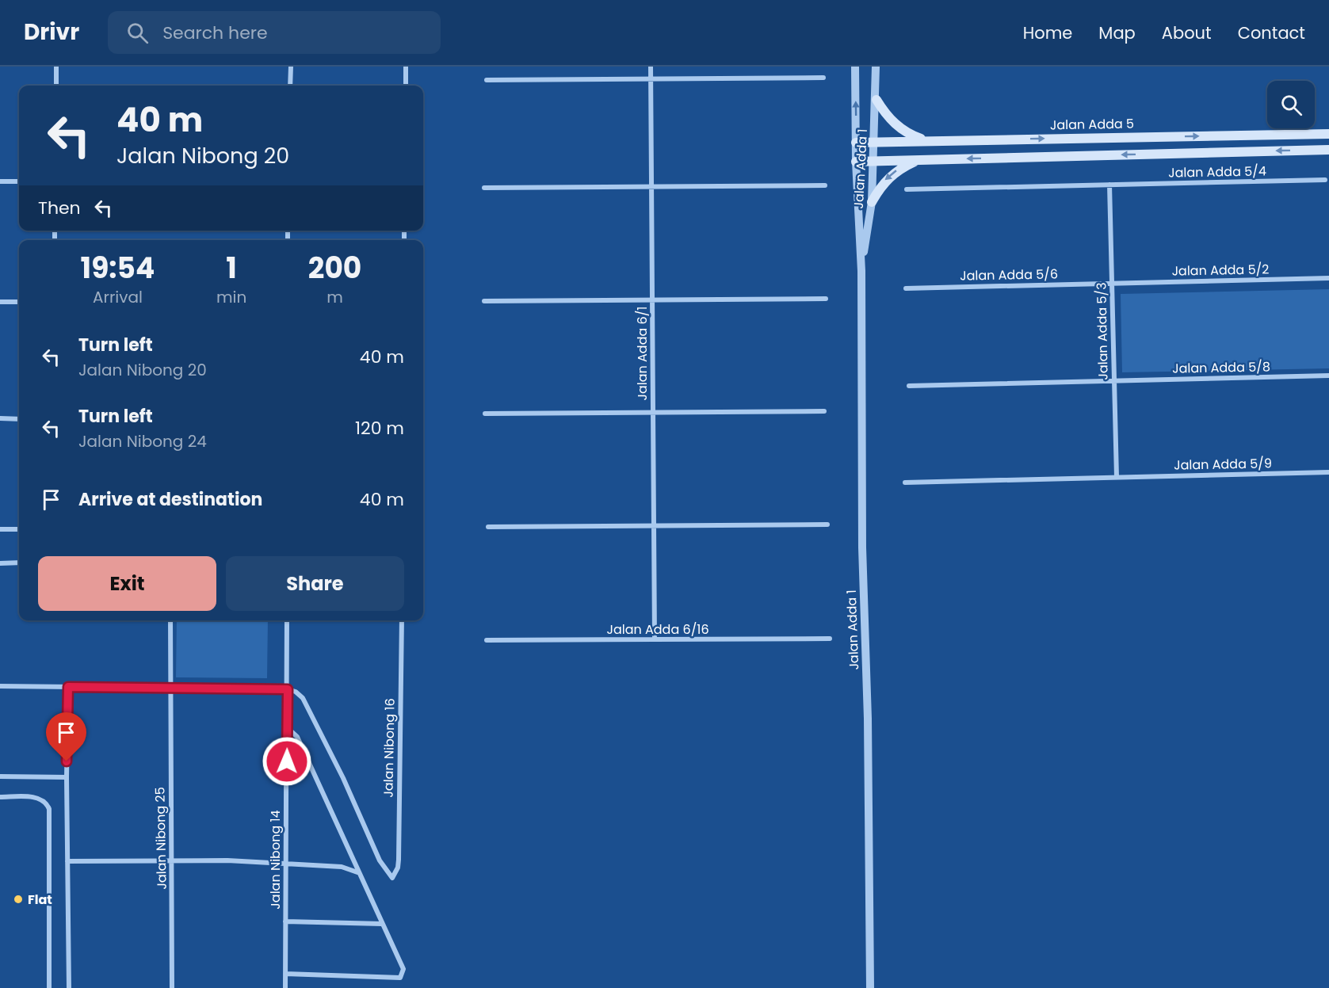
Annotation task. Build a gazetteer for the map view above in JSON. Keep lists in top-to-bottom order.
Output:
{
  "streets": {
    "main road": ["Jalan Adda 5"],
    "street": [
      "Jalan Adda 1",
      "Jalan Adda 5/4",
      "Jalan Adda 5/2",
      "Jalan Adda 5/6",
      "Jalan Adda 5/3",
      "Jalan Adda 6/1",
      "Jalan Adda 5/8",
      "Jalan Adda 5/9",
      "Jalan Adda 6/16",
      "Jalan Nibong 16",
      "Jalan Nibong 25",
      "Jalan Nibong 14"
    ]
  },
  "crossings": [
    ["Jalan Adda 5", "Jalan Adda 1"],
    ["Jalan Adda 5/4", "Jalan Adda 5/3"],
    ["Jalan Adda 5/2", "Jalan Adda 5/6"],
    ["Jalan Adda 5/2", "Jalan Adda 5/3"],
    ["Jalan Adda 5/6", "Jalan Adda 5/3"],
    ["Jalan Adda 5/3", "Jalan Adda 5/8"],
    ["Jalan Adda 5/3", "Jalan Adda 5/9"],
    ["Jalan Adda 6/1", "Jalan Adda 6/16"],
    ["Jalan Nibong 16", "Jalan Nibong 14"]
  ],
  "places": ["Flat"],
  "page": {
    "header": "Drivr",
    "search": "Search here",
    "nav": [
      "Home",
      "Map",
      "About",
      "Contact"
    ],
    "turn": ["40 m", "Jalan Nibong 20"],
    "then": "Then",
    "eta": [
      "19:54",
      "Arrival",
      "1",
      "min",
      "200",
      "m"
    ],
    "list": [
      {
        "name": "Turn left",
        "note": "Jalan Nibong 20",
        "value": "40 m"
      },
      {
        "name": "Turn left",
        "note": "Jalan Nibong 24",
        "value": "120 m"
      },
      {
        "name": "Arrive at destination",
        "value": "40 m"
      }
    ],
    "buttons": ["Exit", "Share"]
  }
}
